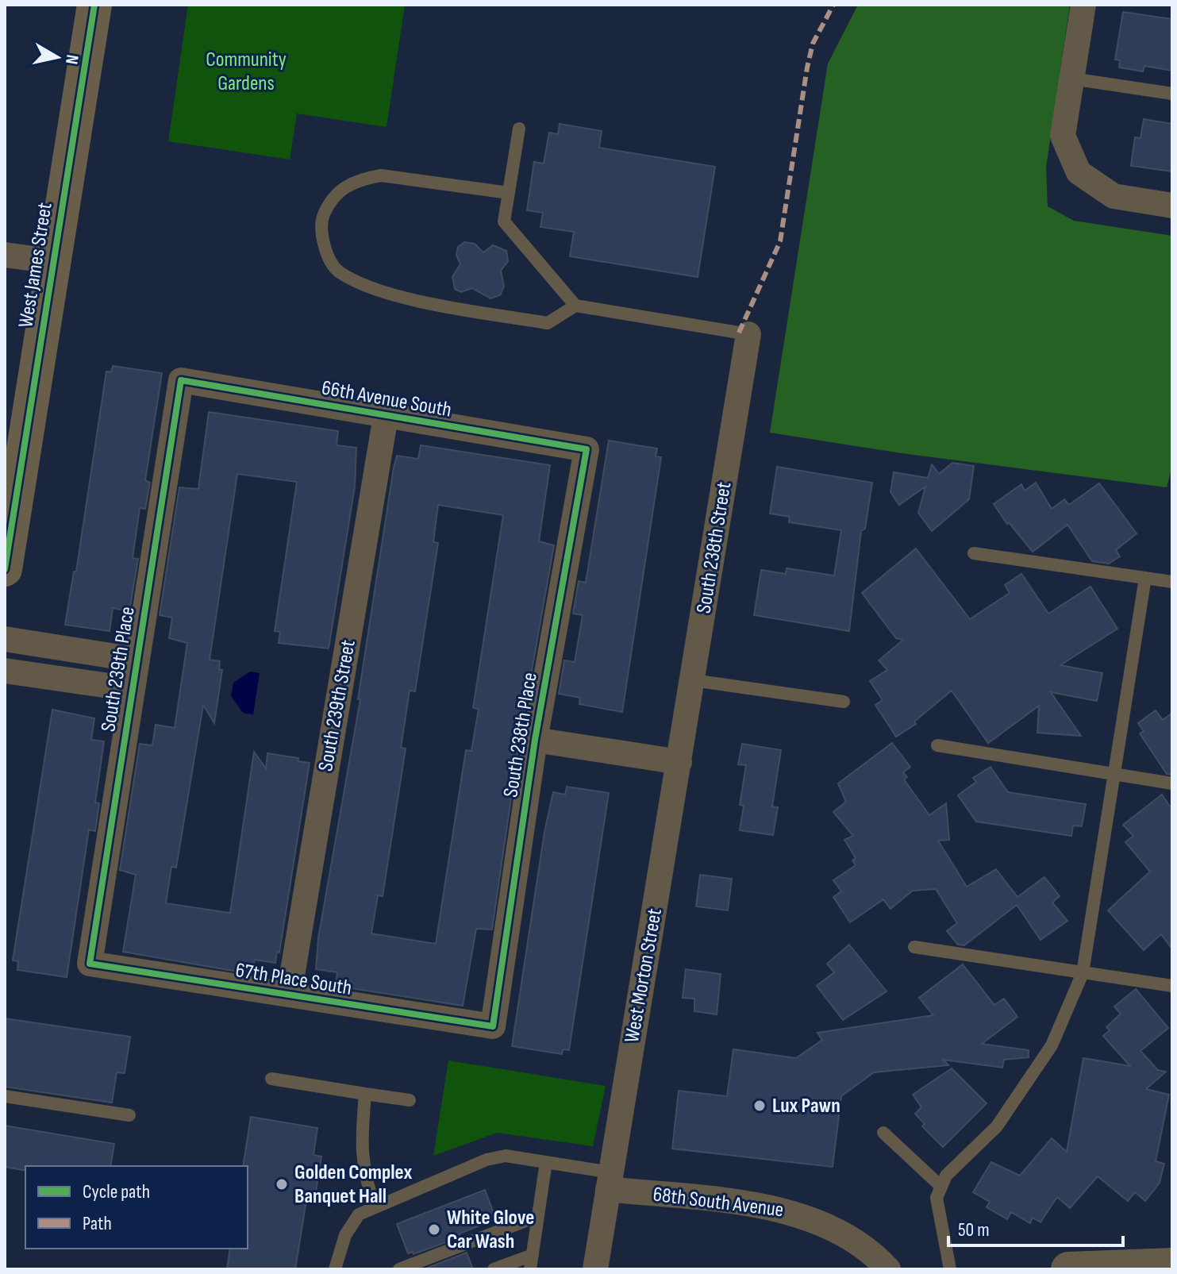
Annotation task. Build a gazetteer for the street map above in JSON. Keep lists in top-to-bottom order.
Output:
{
  "streets": {
    "street": [
      "West James Street",
      "66th Avenue South",
      "South 238th Street",
      "South 239th Place",
      "South 239th Street",
      "South 238th Place",
      "West Morton Street",
      "67th Place South",
      "68th South Avenue"
    ]
  },
  "crossings": [
    ["66th Avenue South", "South 239th Place"],
    ["66th Avenue South", "South 239th Street"],
    ["66th Avenue South", "South 238th Place"],
    ["South 238th Street", "West Morton Street"],
    ["South 239th Place", "67th Place South"],
    ["South 239th Street", "67th Place South"],
    ["South 238th Place", "67th Place South"],
    ["West Morton Street", "68th South Avenue"]
  ],
  "parks": ["Community Gardens"],
  "places": ["Lux Pawn", "Golden Complex Banquet Hall", "White Glove Car Wash"],
  "legend": ["Cycle path", "Path"],
  "scale_bar": "50 m",
  "north": "right"
}
